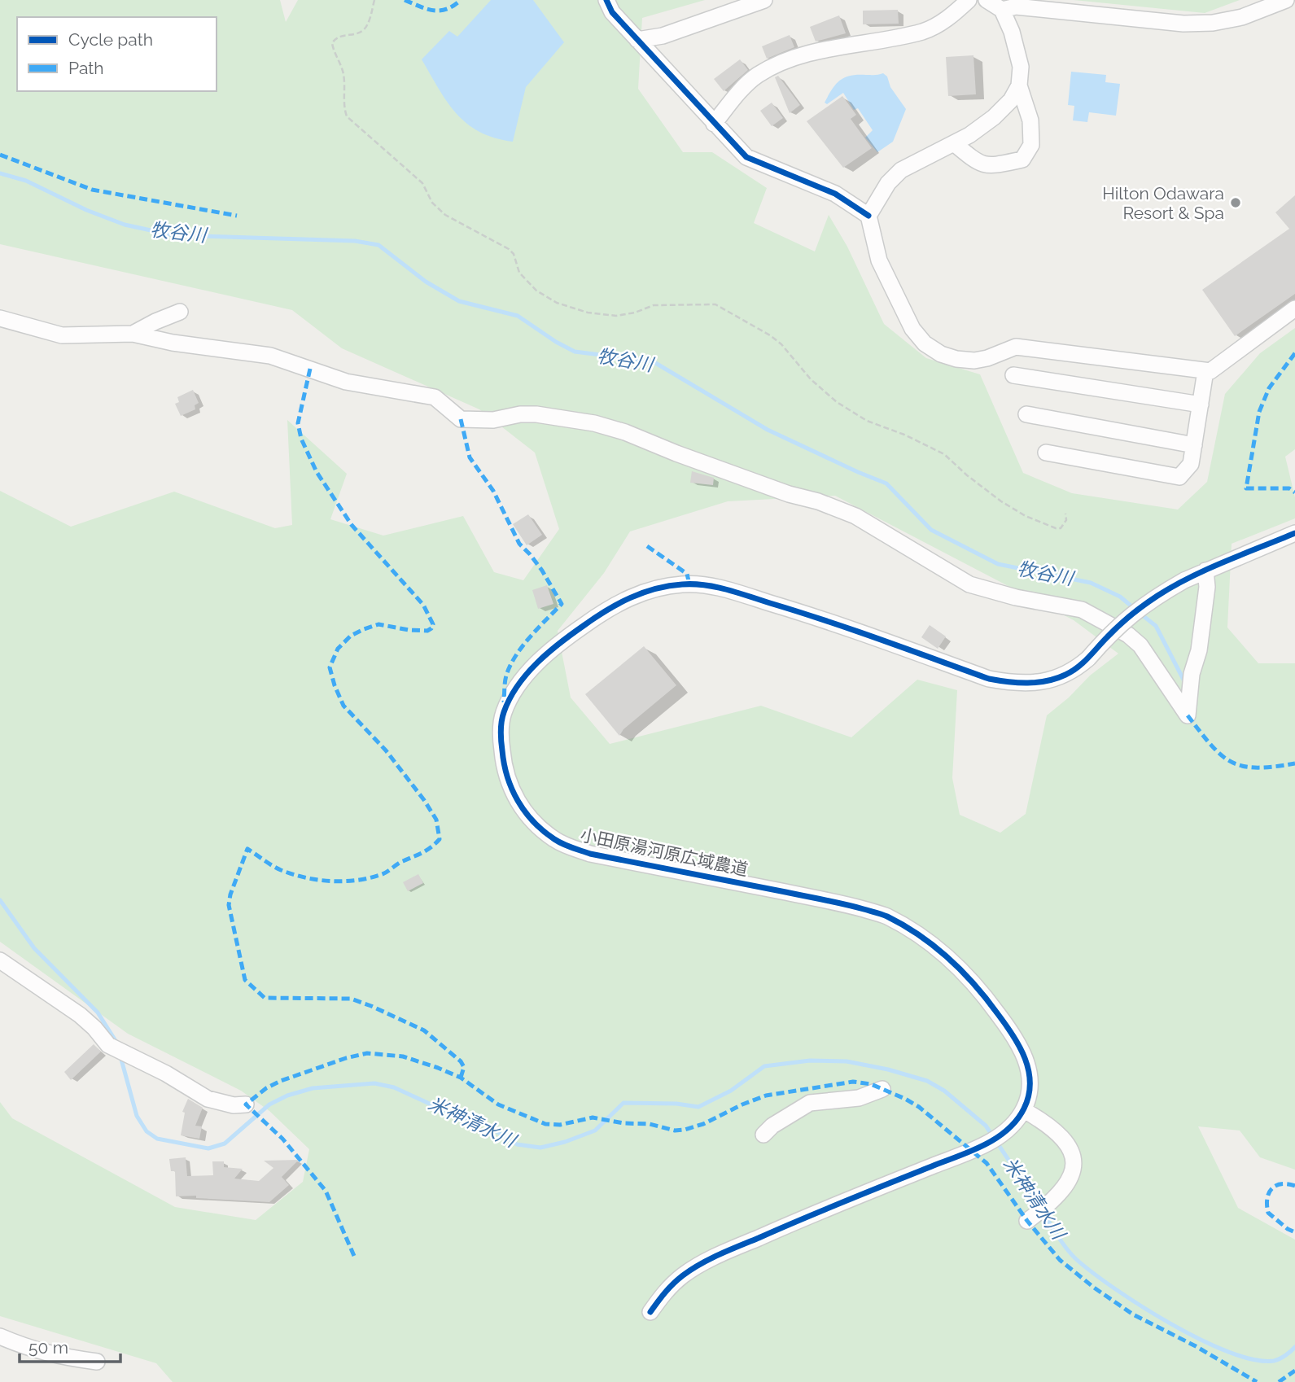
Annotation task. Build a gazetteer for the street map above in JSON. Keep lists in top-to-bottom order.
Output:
{
  "streets": {
    "street": ["小田原湯河原広域農道"]
  },
  "water": ["牧谷川", "米神清水川"],
  "places": ["Hilton Odawara Resort & Spa"],
  "legend": ["Cycle path", "Path"],
  "scale_bar": "50 m"
}
